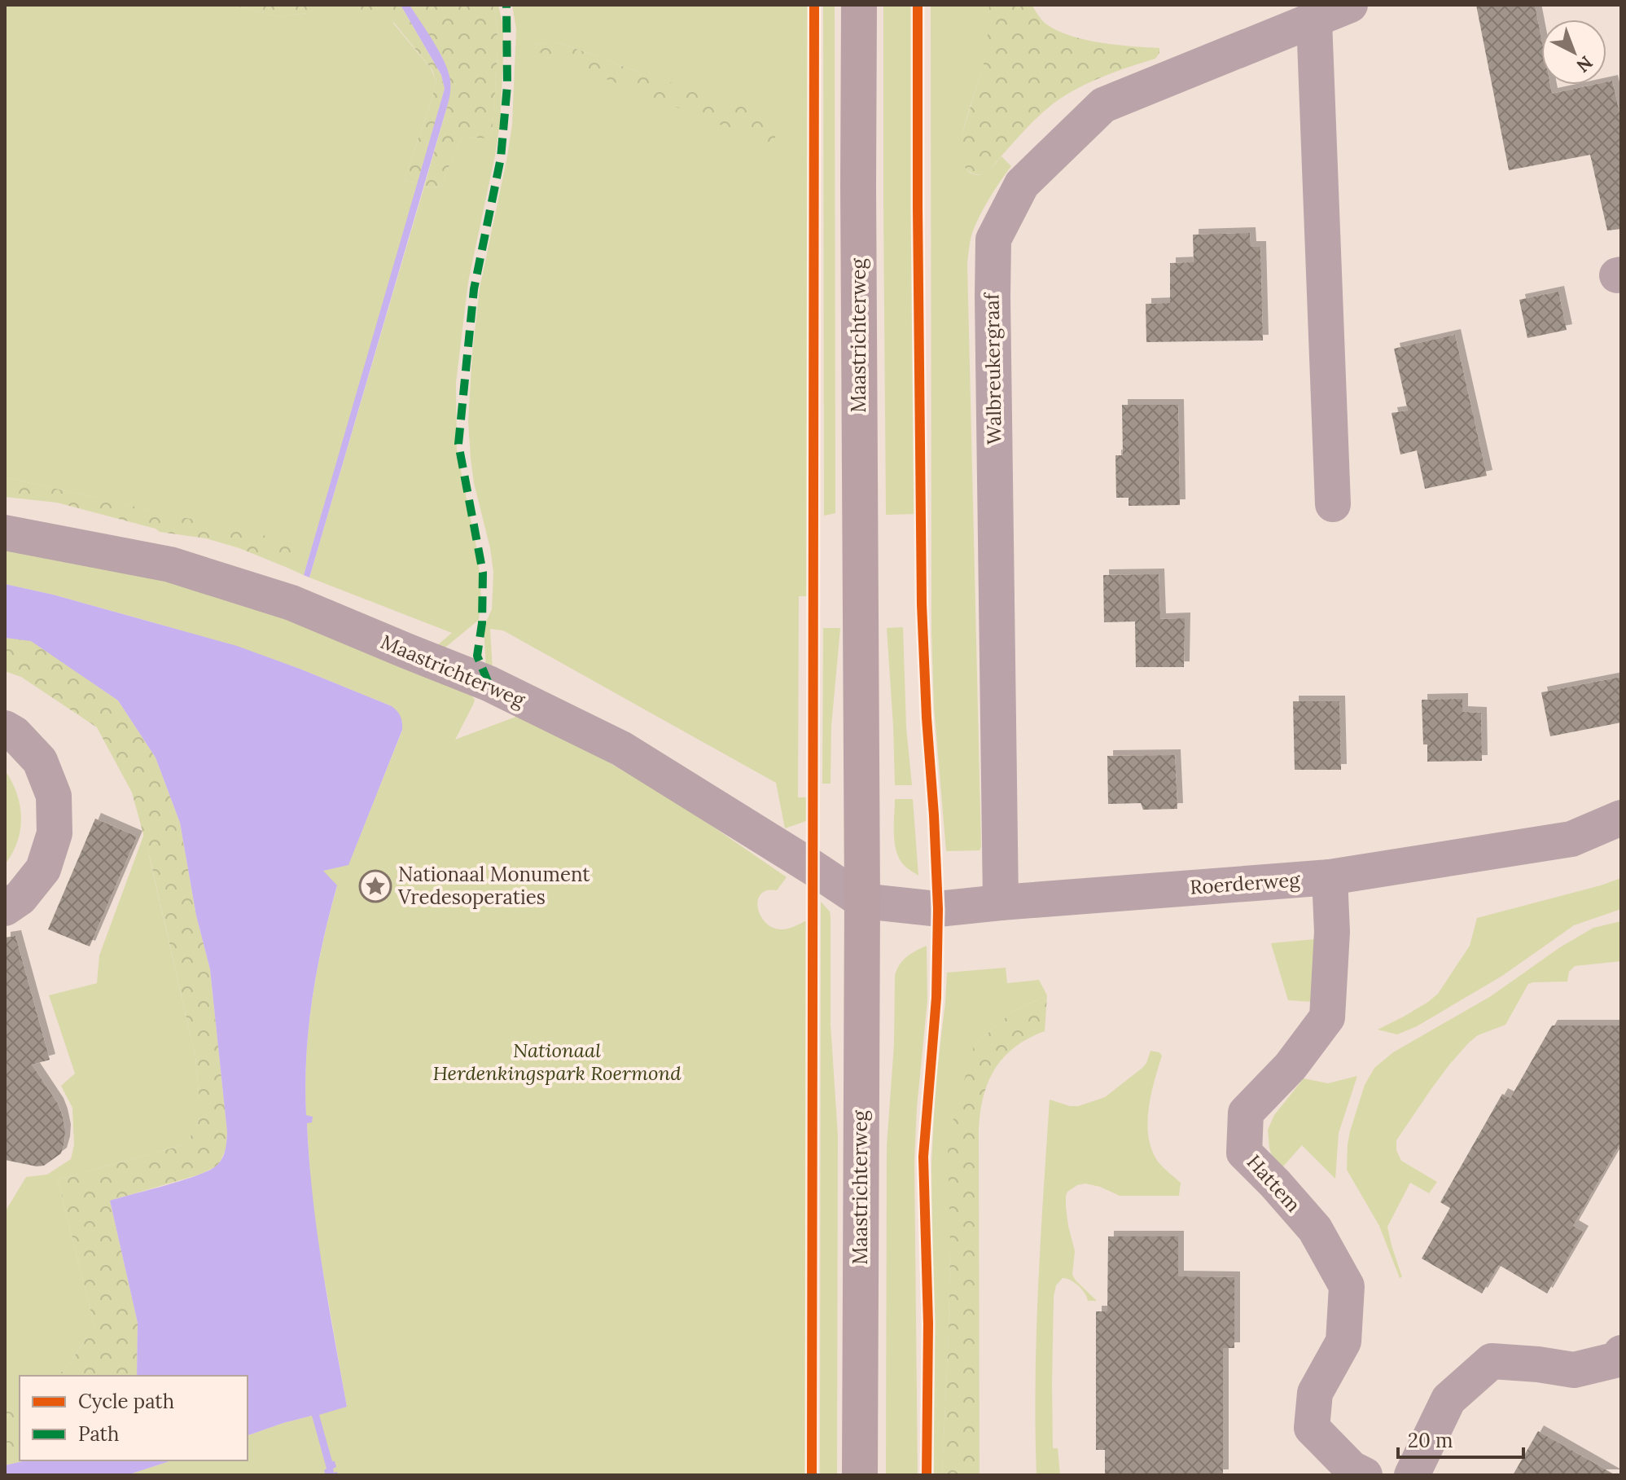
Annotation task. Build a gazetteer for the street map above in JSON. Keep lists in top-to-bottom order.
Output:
{
  "streets": {
    "main road": ["Maastrichterweg"],
    "street": ["Walbreukergraaf", "Roerderweg", "Hattem"]
  },
  "crossings": [
    ["Maastrichterweg", "Roerderweg"],
    ["Walbreukergraaf", "Roerderweg"],
    ["Roerderweg", "Hattem"]
  ],
  "parks": ["Nationaal Herdenkingspark Roermond"],
  "places": {
    "place": ["Nationaal Monument Vredesoperaties"]
  },
  "legend": ["Cycle path", "Path"],
  "scale_bar": "20 m",
  "north": "bottom right"
}
